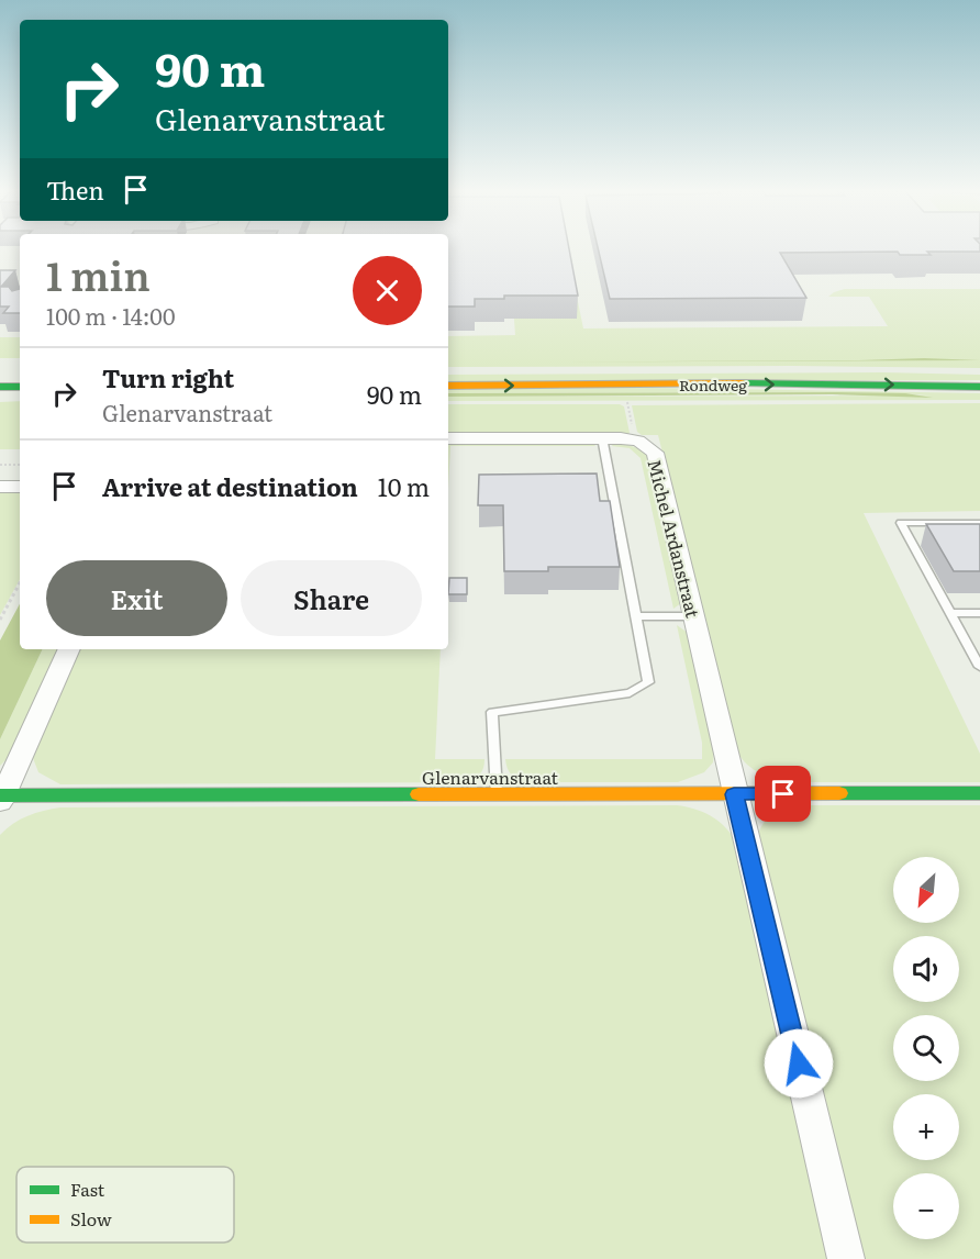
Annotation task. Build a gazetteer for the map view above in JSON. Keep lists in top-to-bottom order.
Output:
{
  "streets": {
    "main road": ["Rondweg", "Glenarvanstraat"],
    "street": ["Michel Ardanstraat"]
  },
  "crossings": [
    ["Michel Ardanstraat", "Glenarvanstraat"]
  ],
  "legend": ["Fast", "Slow"],
  "north": "bottom left",
  "page": {
    "turn": ["90 m", "Glenarvanstraat"],
    "then": "Then",
    "heading": ["1 min", "100 m · 14:00"],
    "list": [
      {
        "name": "Turn right",
        "note": "Glenarvanstraat",
        "value": "90 m"
      },
      {
        "name": "Arrive at destination",
        "value": "10 m"
      }
    ],
    "buttons": ["Exit", "Share"],
    "map_buttons": ["+", "−"]
  }
}
